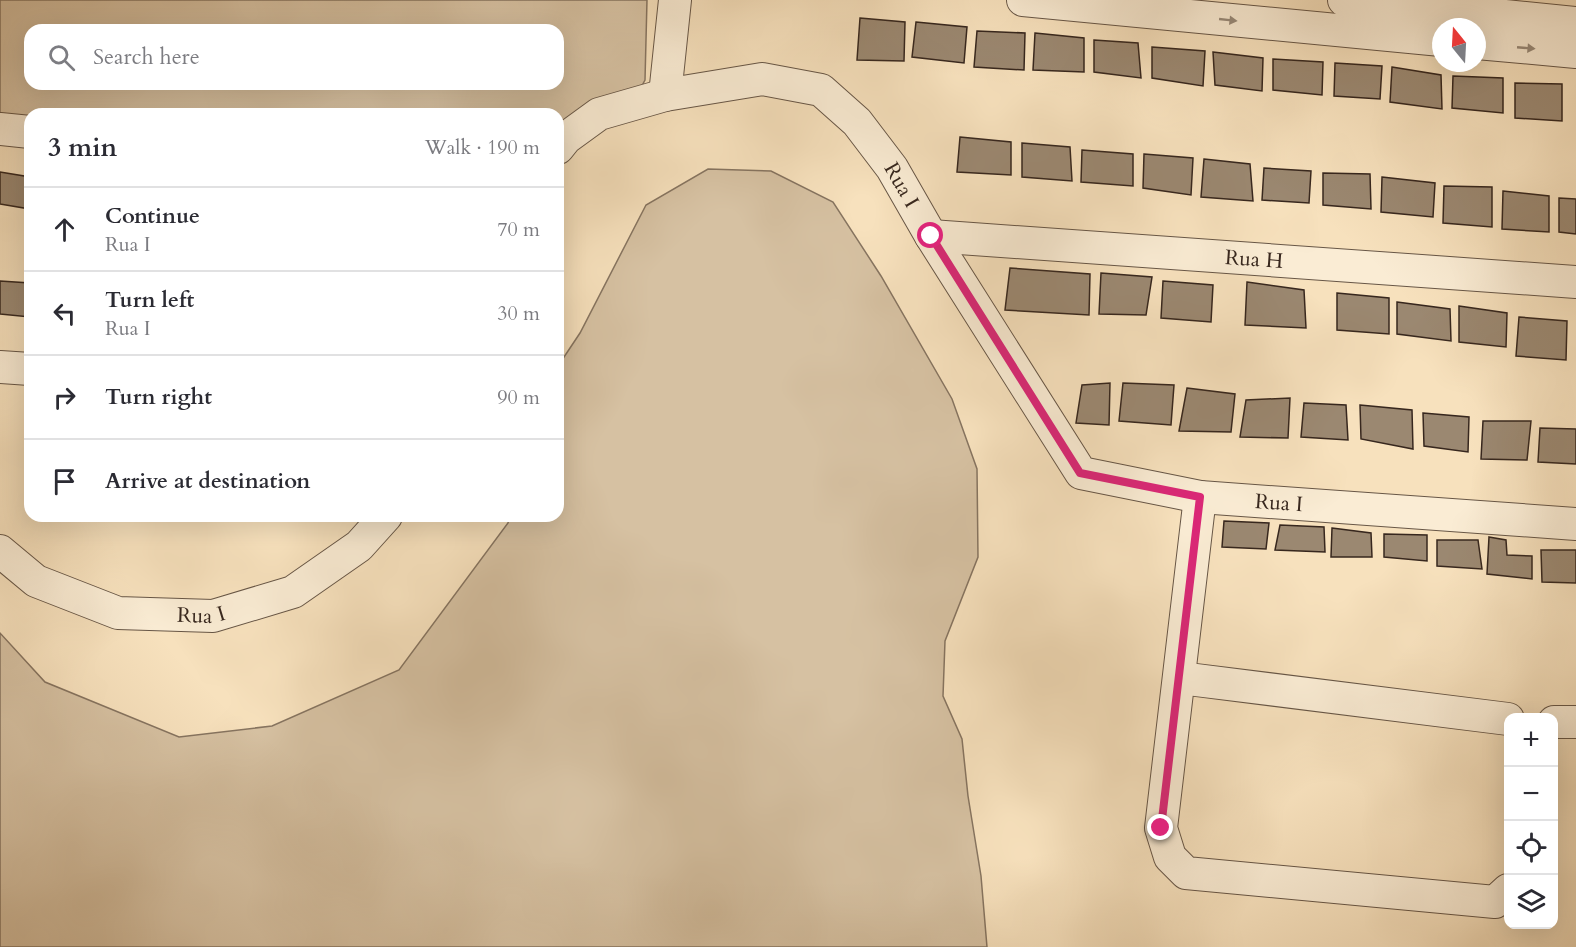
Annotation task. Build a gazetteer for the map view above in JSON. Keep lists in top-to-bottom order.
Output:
{
  "streets": {
    "street": ["Rua I", "Rua H"]
  },
  "crossings": [
    ["Rua I", "Rua H"]
  ],
  "north": "top",
  "page": {
    "search": "Search here",
    "heading": ["3 min", "Walk · 190 m"],
    "list": [
      ["Continue", "Rua I", "70 m"],
      ["Turn left", "Rua I", "30 m"],
      ["Turn right", "90 m"],
      "Arrive at destination"
    ],
    "map_buttons": ["+", "−"]
  }
}
